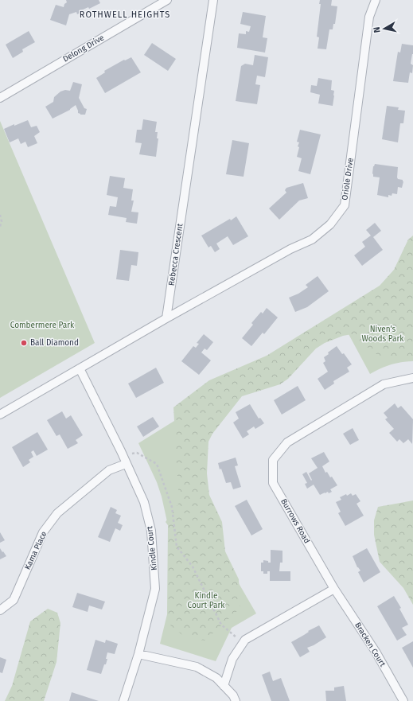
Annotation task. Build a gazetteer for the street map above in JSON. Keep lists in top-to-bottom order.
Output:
{
  "streets": {
    "street": [
      "Delong Drive",
      "Oriole Drive",
      "Rebecca Crescent",
      "Burrows Road",
      "Kindle Court",
      "Kama Place",
      "Bracken Court"
    ]
  },
  "crossings": [
    ["Oriole Drive", "Rebecca Crescent"],
    ["Burrows Road", "Bracken Court"],
    ["Kindle Court", "Kama Place"]
  ],
  "districts": ["ROTHWELL HEIGHTS"],
  "parks": ["Combermere Park", "Niven's Woods Park", "Kindle Court Park"],
  "places": ["Ball Diamond"],
  "north": "left"
}
